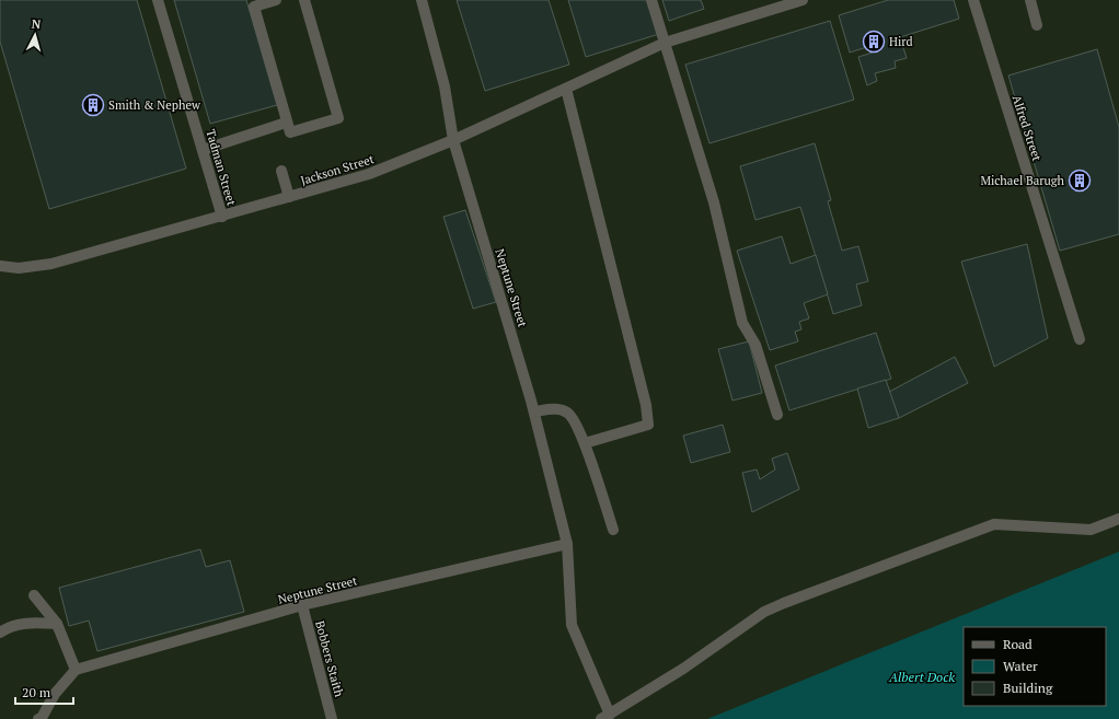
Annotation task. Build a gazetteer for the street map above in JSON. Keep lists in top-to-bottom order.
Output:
{
  "streets": {
    "street": [
      "Alfred Street",
      "Tadman Street",
      "Jackson Street",
      "Neptune Street",
      "Bobbers Staith"
    ]
  },
  "crossings": [
    ["Tadman Street", "Jackson Street"],
    ["Jackson Street", "Neptune Street"],
    ["Neptune Street", "Bobbers Staith"]
  ],
  "water": ["Albert Dock"],
  "places": {
    "building": ["Hird", "Smith & Nephew", "Michael Barugh"]
  },
  "legend": ["Road", "Water", "Building"],
  "scale_bar": "20 m",
  "north": "top"
}
